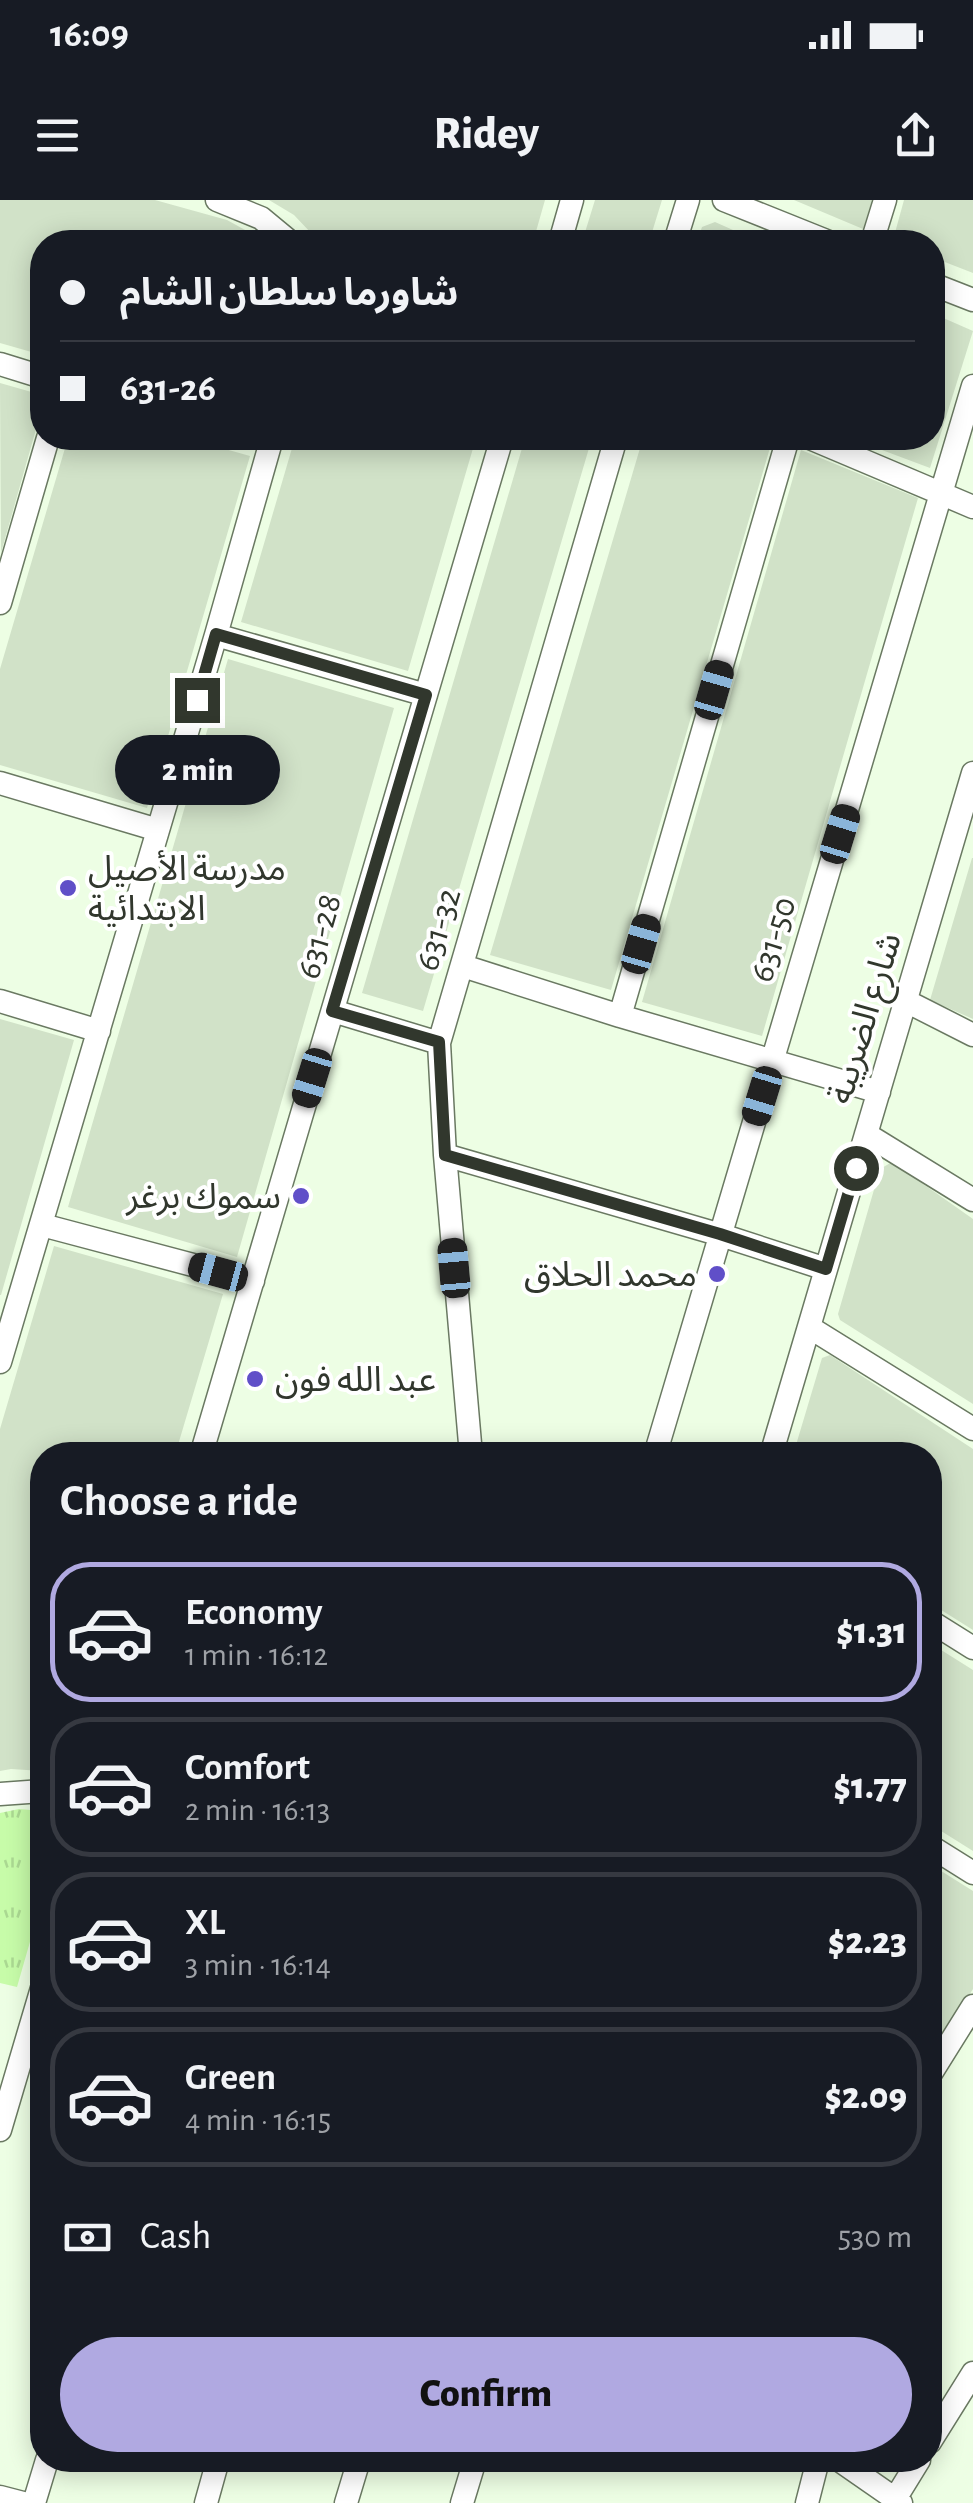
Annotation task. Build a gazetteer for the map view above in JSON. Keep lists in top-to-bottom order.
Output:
{
  "streets": {
    "street": [
      "631-32",
      "631-28",
      "631-50",
      "شارع الضريبة"
    ]
  },
  "places": [
    "مدرسة الأصيل الابتدائية",
    "سموك برغر",
    "محمد الحلاق",
    "عبد الله فون"
  ],
  "page": {
    "status": "16:09",
    "header": "Ridey",
    "banner": ["شاورما سلطان الشام", "631-26"],
    "bubble": "2 min",
    "heading": "Choose a ride",
    "list": [
      {
        "name": "Economy",
        "note": "1 min · 16:12",
        "value": "$1.31"
      },
      {
        "name": "Comfort",
        "note": "2 min · 16:13",
        "value": "$1.77"
      },
      {
        "name": "XL",
        "note": "3 min · 16:14",
        "value": "$2.23"
      },
      {
        "name": "Green",
        "note": "4 min · 16:15",
        "value": "$2.09"
      }
    ],
    "pay": ["Cash", "530 m"],
    "buttons": "Confirm"
  }
}
